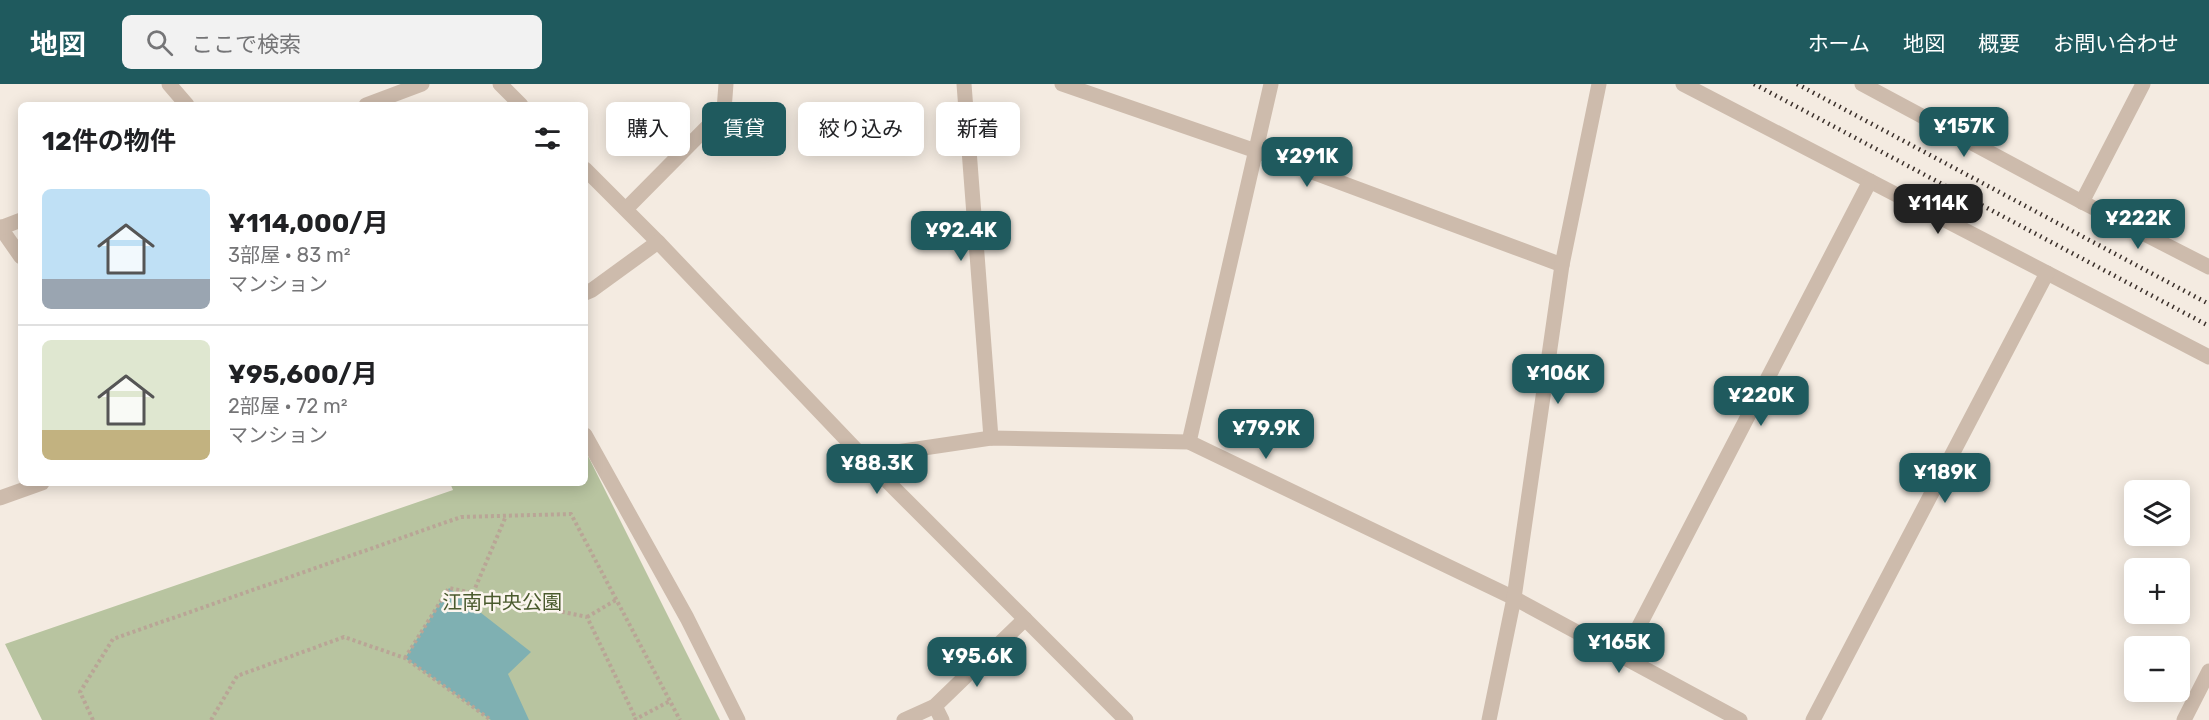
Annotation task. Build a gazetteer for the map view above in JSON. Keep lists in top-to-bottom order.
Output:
{
  "parks": ["江南中央公園"],
  "page": {
    "header": "地図",
    "search": "ここで検索",
    "nav": [
      "ホーム",
      "地図",
      "概要",
      "お問い合わせ"
    ],
    "chip": [
      "購入",
      "賃貸",
      "絞り込み",
      "新着"
    ],
    "heading": "12件の物件",
    "price": [
      "¥157K",
      "¥291K",
      "¥114K",
      "¥222K",
      "¥92.4K",
      "¥106K",
      "¥220K",
      "¥79.9K",
      "¥88.3K",
      "¥189K",
      "¥165K",
      "¥95.6K"
    ],
    "list": [
      {
        "name": "¥114,000/月",
        "note": "3部屋 · 83 m² · マンション"
      },
      {
        "name": "¥95,600/月",
        "note": "2部屋 · 72 m² · マンション"
      }
    ],
    "map_buttons": ["+", "−"]
  }
}
